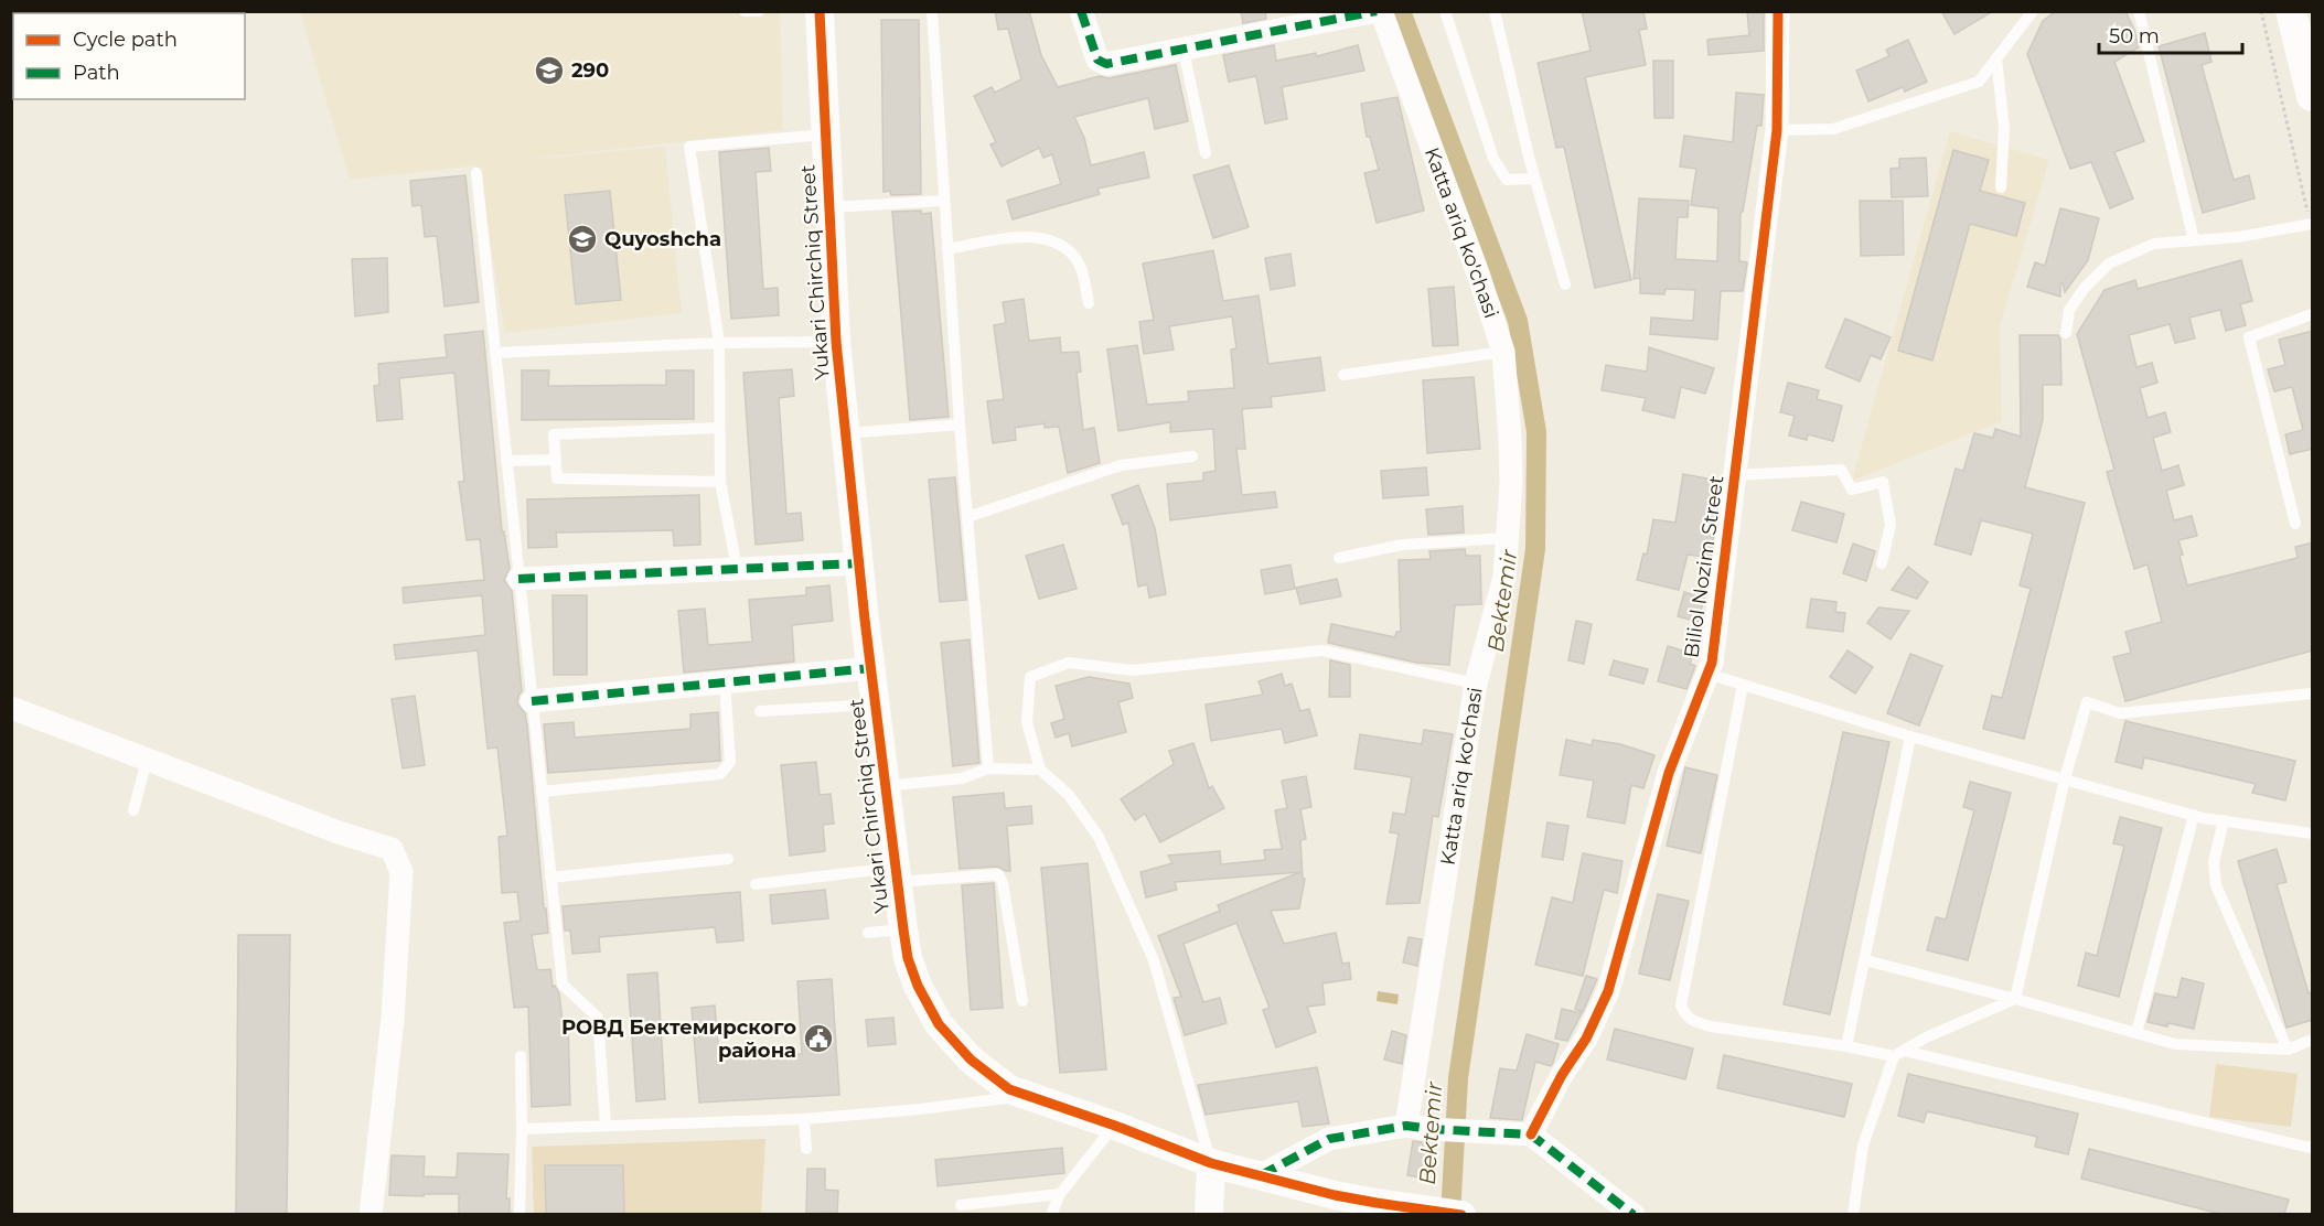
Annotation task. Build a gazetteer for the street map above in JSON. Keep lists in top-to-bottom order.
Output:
{
  "streets": {
    "street": ["Katta ariq ko'chasi", "Yukari Chirchiq Street", "Biliol Nozim Street"]
  },
  "water": ["Bektemir"],
  "places": {
    "school or university": ["290", "Quyoshcha"],
    "public building": ["РОВД Бектемирского района"]
  },
  "legend": ["Cycle path", "Path"],
  "scale_bar": "50 m"
}
